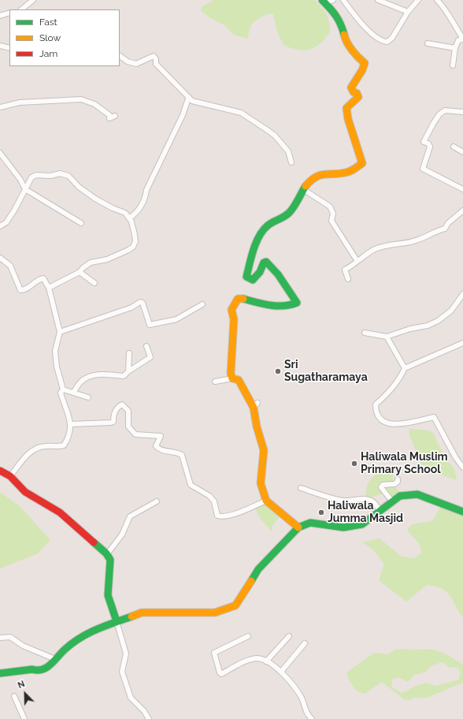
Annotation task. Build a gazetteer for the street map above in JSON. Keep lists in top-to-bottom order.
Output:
{
  "places": ["Sri Sugatharamaya", "Haliwala Muslim Primary School", "Haliwala Jumma Masjid"],
  "legend": ["Fast", "Slow", "Jam"],
  "north": "top left"
}
